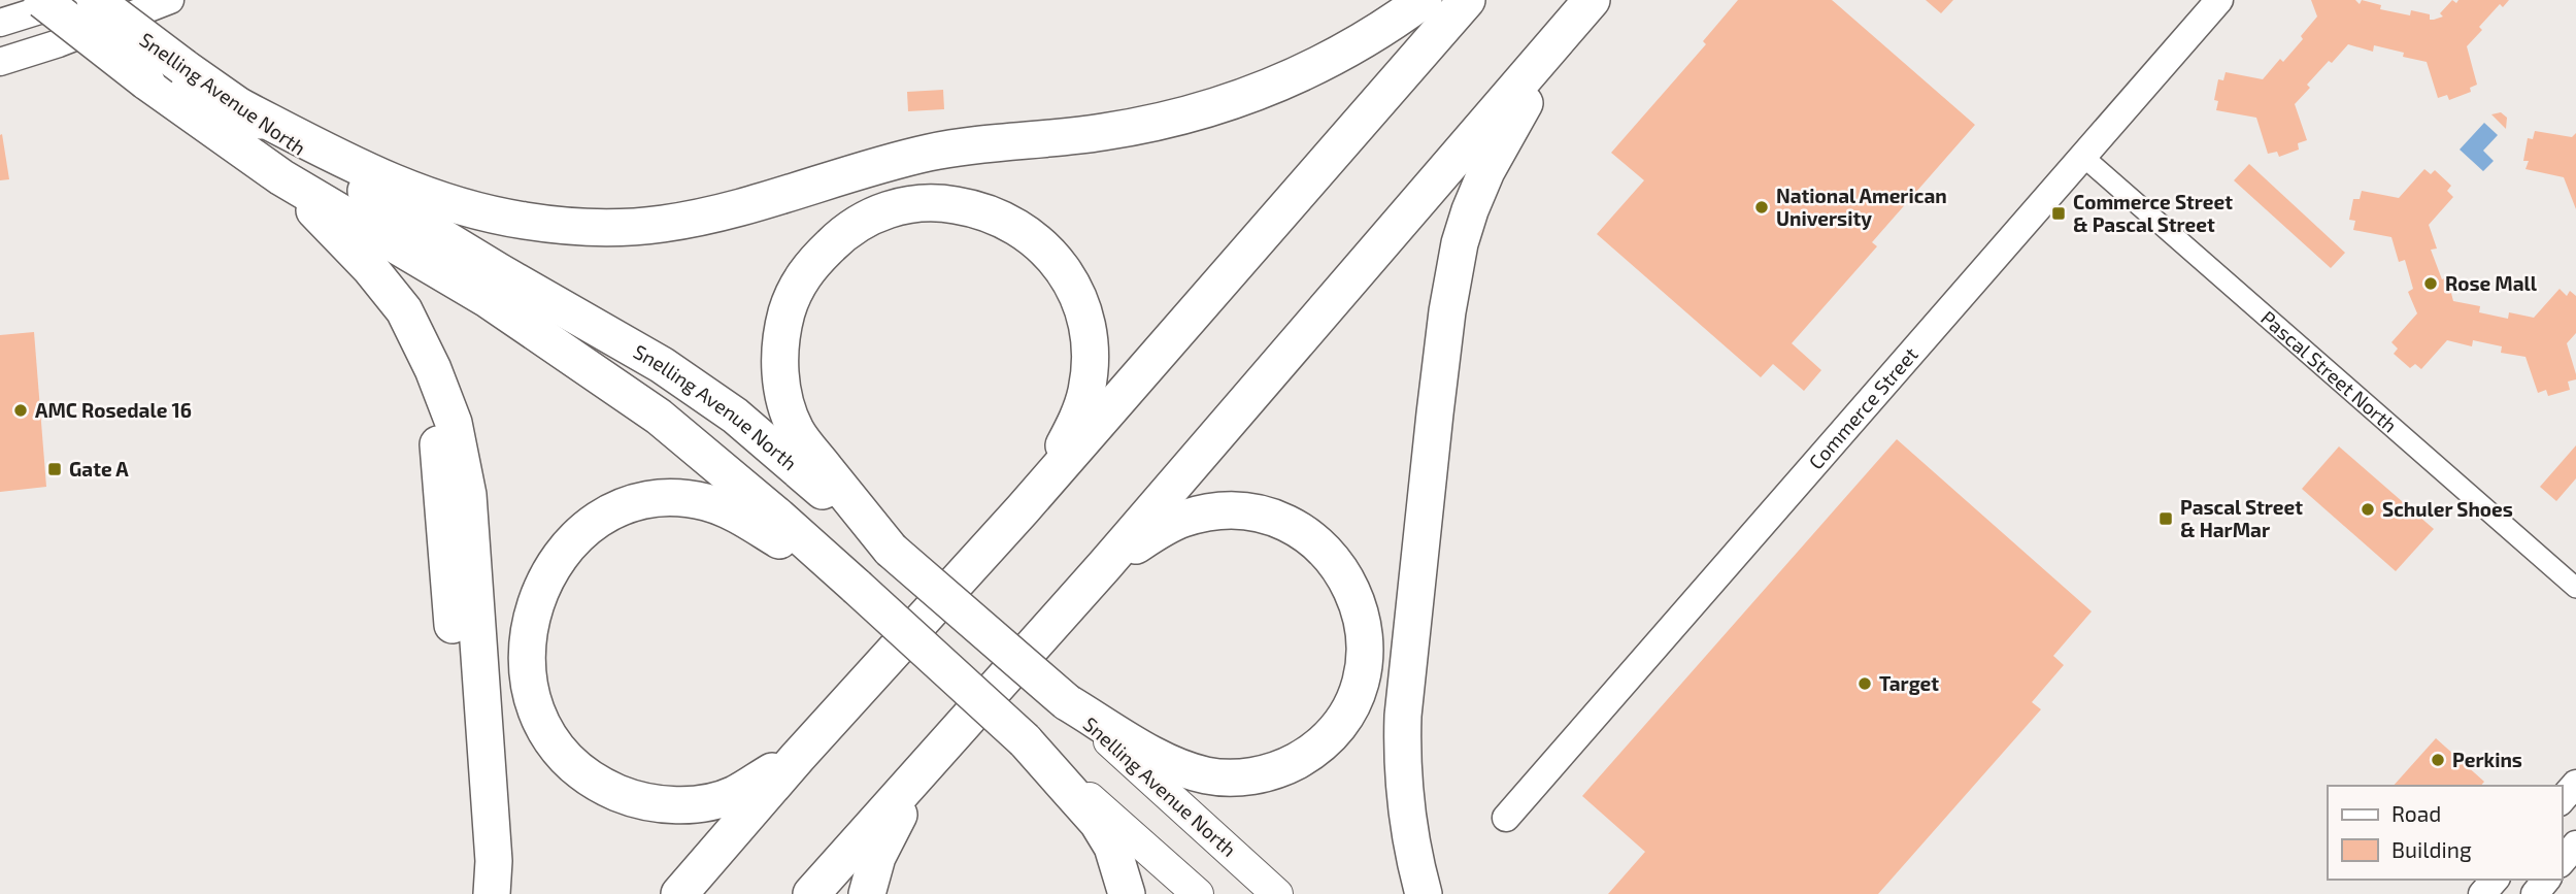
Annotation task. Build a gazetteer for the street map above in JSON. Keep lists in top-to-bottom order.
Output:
{
  "streets": {
    "highway": ["Snelling Avenue North"],
    "street": ["Pascal Street North", "Commerce Street"]
  },
  "crossings": [
    ["Pascal Street North", "Commerce Street"]
  ],
  "places": {
    "other": [
      "National American University",
      "Rose Mall",
      "AMC Rosedale 16",
      "Schuler Shoes",
      "Target",
      "Perkins"
    ],
    "transit": ["Commerce Street & Pascal Street", "Gate A", "Pascal Street & HarMar"]
  },
  "legend": ["Road", "Building"]
}
